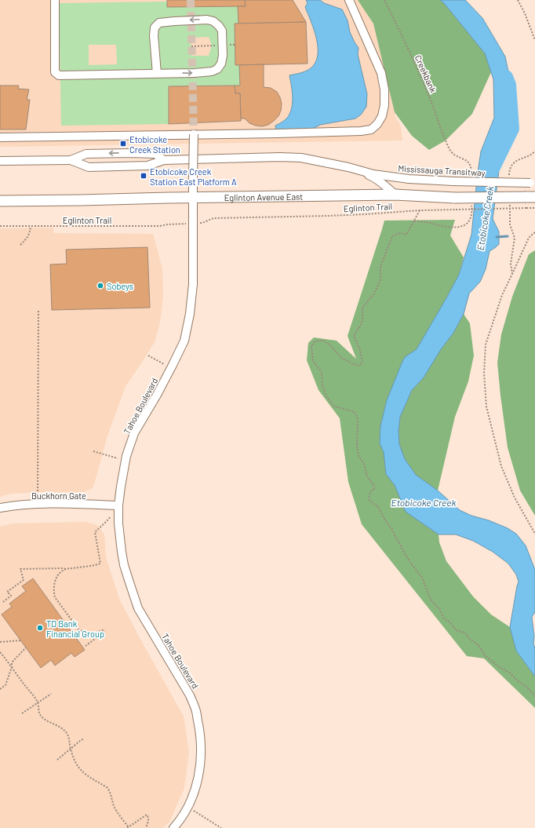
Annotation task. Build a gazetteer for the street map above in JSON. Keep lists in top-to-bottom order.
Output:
{
  "streets": {
    "main road": ["Eglinton Avenue East"],
    "street": ["Mississauga Transitway", "Tahoe Boulevard", "Buckhorn Gate"],
    "path": ["Creekbank", "Eglinton Trail"]
  },
  "crossings": [
    ["Mississauga Transitway", "Eglinton Avenue East"],
    ["Eglinton Avenue East", "Tahoe Boulevard"],
    ["Tahoe Boulevard", "Buckhorn Gate"]
  ],
  "water": ["Etobicoke Creek"],
  "places": {
    "transit": ["Etobicoke Creek Station", "Etobicoke Creek Station East Platform A"],
    "other": ["Sobeys", "TD Bank Financial Group"]
  }
}
